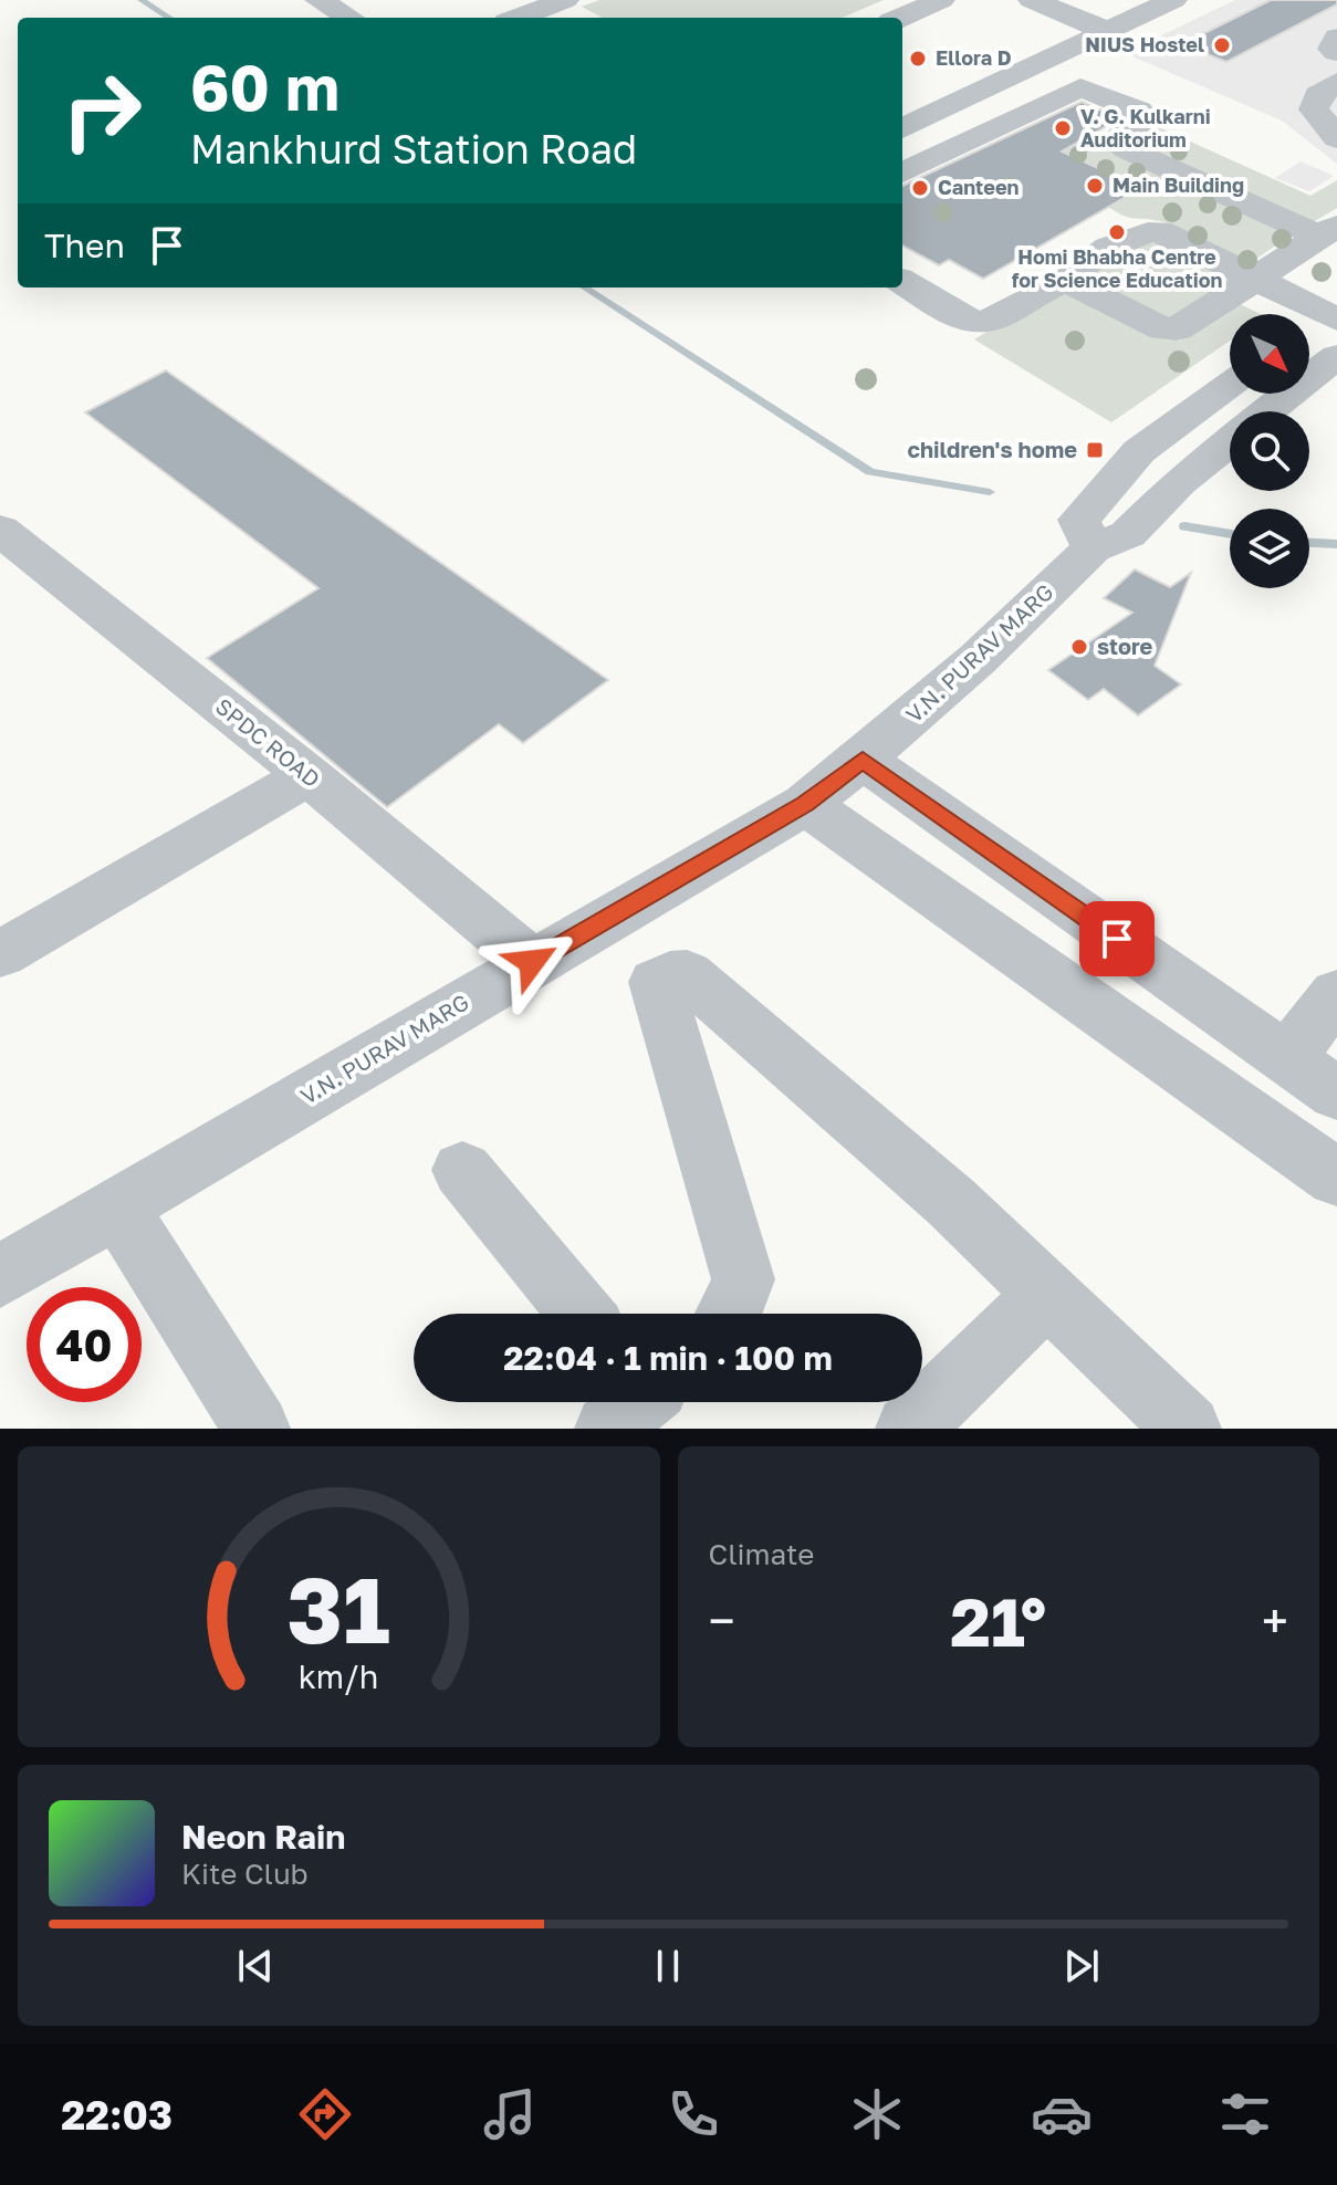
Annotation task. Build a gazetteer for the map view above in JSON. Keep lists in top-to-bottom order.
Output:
{
  "streets": {
    "street": ["V.N. PURAV MARG", "SPDC ROAD"]
  },
  "crossings": [
    ["V.N. PURAV MARG", "SPDC ROAD"]
  ],
  "places": {
    "other": [
      "NIUS Hostel",
      "Ellora D",
      "V. G. Kulkarni Auditorium",
      "Main Building",
      "Canteen",
      "Homi Bhabha Centre for Science Education",
      "store"
    ],
    "transit": ["children's home"]
  },
  "north": "bottom right",
  "page": {
    "turn": ["60 m", "Mankhurd Station Road"],
    "then": "Then",
    "limit": "40",
    "trip": "22:04 · 1 min · 100 m",
    "tile": "Climate",
    "heat": ["−", "21°", "+"],
    "song": ["Neon Rain", "Kite Club"],
    "tabs": "22:03",
    "gauge": ["31", "km/h"]
  }
}
